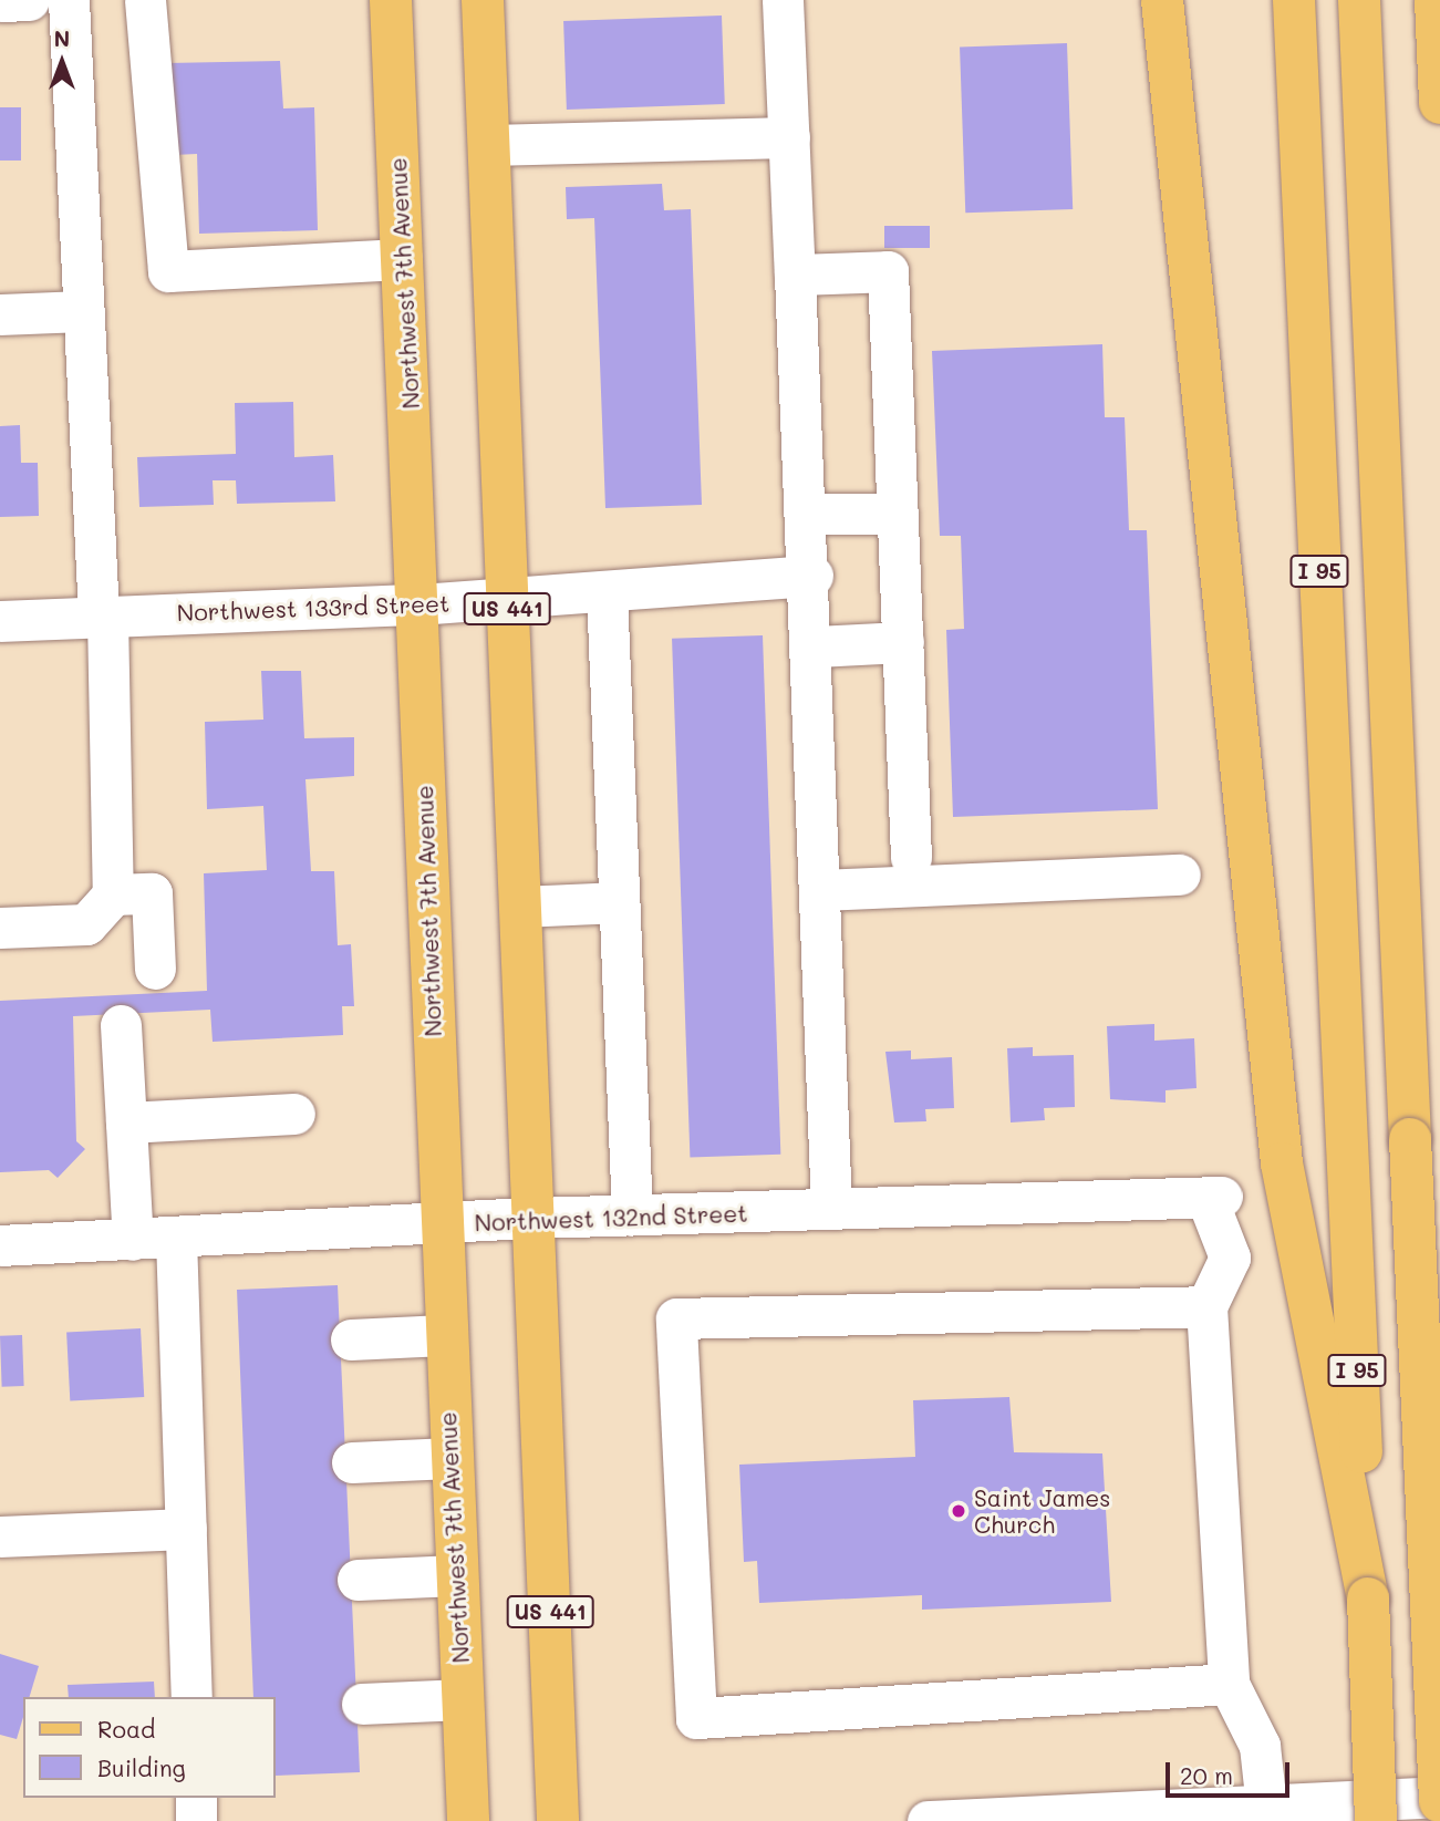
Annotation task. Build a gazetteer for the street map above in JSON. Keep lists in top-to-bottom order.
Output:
{
  "streets": {
    "main road": ["Northwest 7th Avenue", "I 95", "US 441"],
    "street": ["Northwest 133rd Street", "Northwest 132nd Street"]
  },
  "crossings": [
    ["Northwest 7th Avenue", "Northwest 133rd Street"],
    ["Northwest 7th Avenue", "Northwest 132nd Street"],
    ["Northwest 133rd Street", "US 441"],
    ["US 441", "Northwest 132nd Street"]
  ],
  "places": ["Saint James Church"],
  "legend": ["Road", "Building"],
  "scale_bar": "20 m",
  "north": "top"
}
